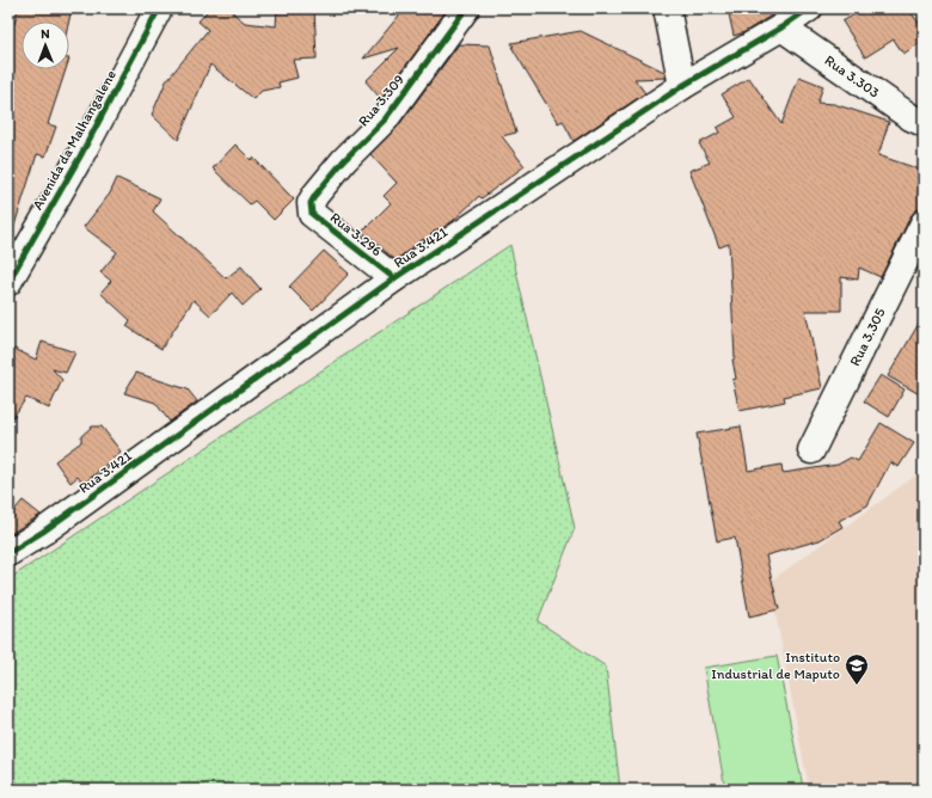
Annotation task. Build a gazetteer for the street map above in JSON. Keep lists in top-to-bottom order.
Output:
{
  "streets": {
    "street": [
      "Rua 3.303",
      "Rua 3.309",
      "Avenida da Malhangalene",
      "Rua 3.296",
      "Rua 3.421",
      "Rua 3.305"
    ]
  },
  "crossings": [
    ["Rua 3.303", "Rua 3.421"],
    ["Rua 3.309", "Rua 3.296"],
    ["Rua 3.296", "Rua 3.421"]
  ],
  "places": {
    "school or university": ["Instituto Industrial de Maputo"]
  },
  "north": "top"
}
